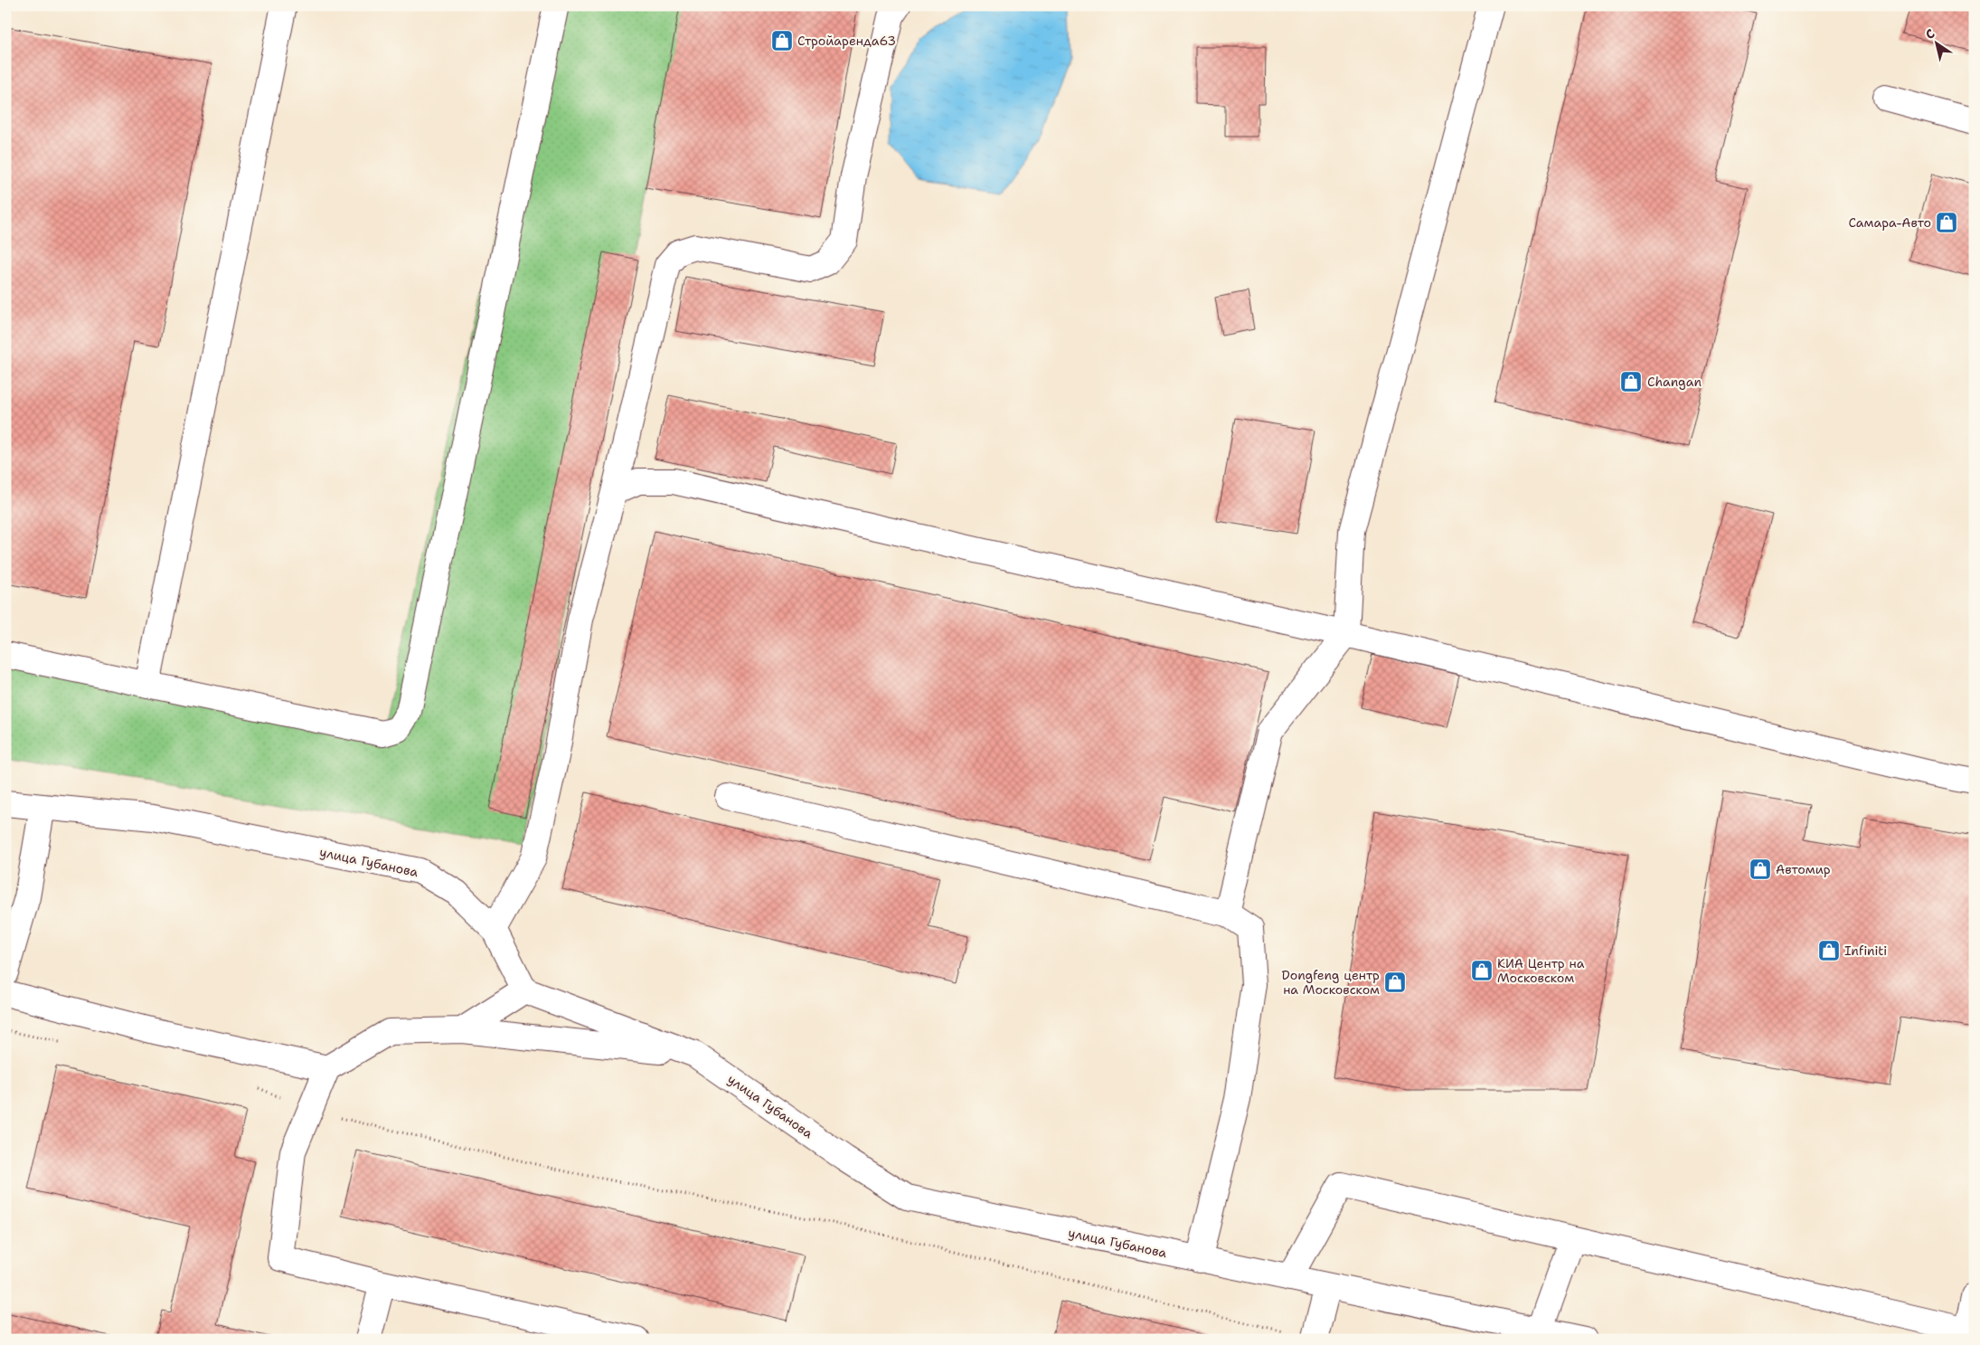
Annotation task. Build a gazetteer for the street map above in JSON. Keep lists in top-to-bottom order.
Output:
{
  "streets": {
    "street": ["улица Губанова"]
  },
  "places": {
    "shop": [
      "Стройаренда63",
      "Самара-Авто",
      "Changan",
      "Автомир",
      "Infiniti",
      "КИА Центр на Московском",
      "Dongfeng центр на Московском"
    ]
  },
  "north": "top left"
}
